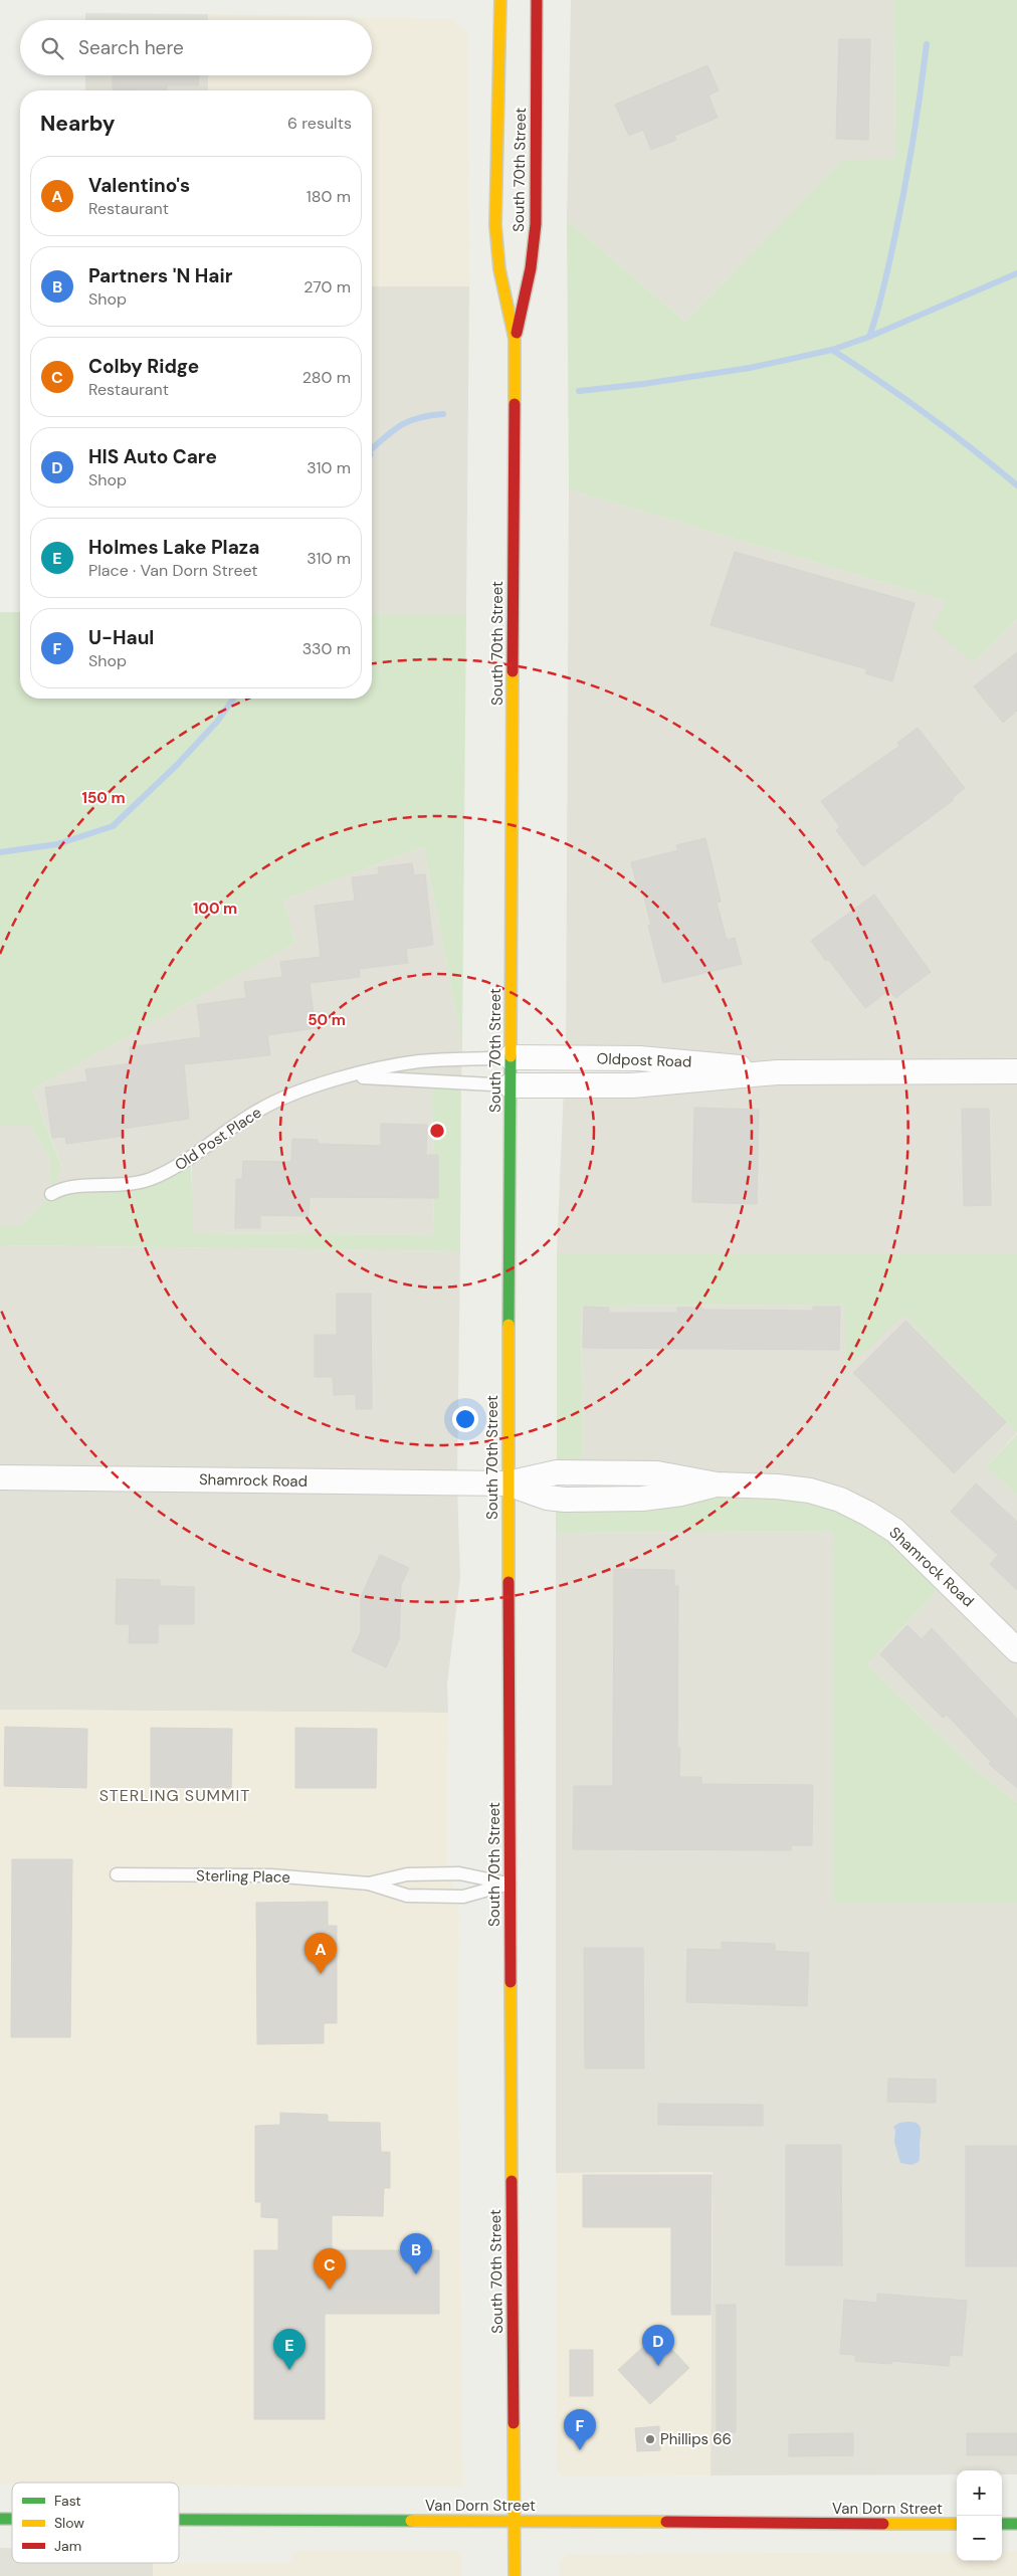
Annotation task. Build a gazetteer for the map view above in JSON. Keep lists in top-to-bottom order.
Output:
{
  "streets": {
    "main road": ["South 70th Street", "Van Dorn Street"],
    "street": ["Oldpost Road", "Shamrock Road"],
    "lane": ["Old Post Place", "Sterling Place"]
  },
  "crossings": [
    ["South 70th Street", "Oldpost Road"],
    ["South 70th Street", "Old Post Place"],
    ["South 70th Street", "Shamrock Road"],
    ["South 70th Street", "Sterling Place"],
    ["South 70th Street", "Van Dorn Street"],
    ["Oldpost Road", "Old Post Place"]
  ],
  "districts": ["STERLING SUMMIT"],
  "places": ["Phillips 66"],
  "legend": ["Fast", "Slow", "Jam"],
  "page": {
    "search": "Search here",
    "heading": ["Nearby", "6 results"],
    "list": [
      {
        "mark": "A",
        "name": "Valentino's",
        "note": "Restaurant",
        "value": "180 m"
      },
      {
        "mark": "B",
        "name": "Partners 'N Hair",
        "note": "Shop",
        "value": "270 m"
      },
      {
        "mark": "C",
        "name": "Colby Ridge",
        "note": "Restaurant",
        "value": "280 m"
      },
      {
        "mark": "D",
        "name": "HIS Auto Care",
        "note": "Shop",
        "value": "310 m"
      },
      {
        "mark": "E",
        "name": "Holmes Lake Plaza",
        "note": "Place · Van Dorn Street",
        "value": "310 m"
      },
      {
        "mark": "F",
        "name": "U-Haul",
        "note": "Shop",
        "value": "330 m"
      }
    ],
    "pins": [
      "A",
      "B",
      "C",
      "D",
      "E",
      "F"
    ],
    "map_buttons": ["+", "−"]
  },
  "rings": ["150 m", "100 m", "50 m"]
}
